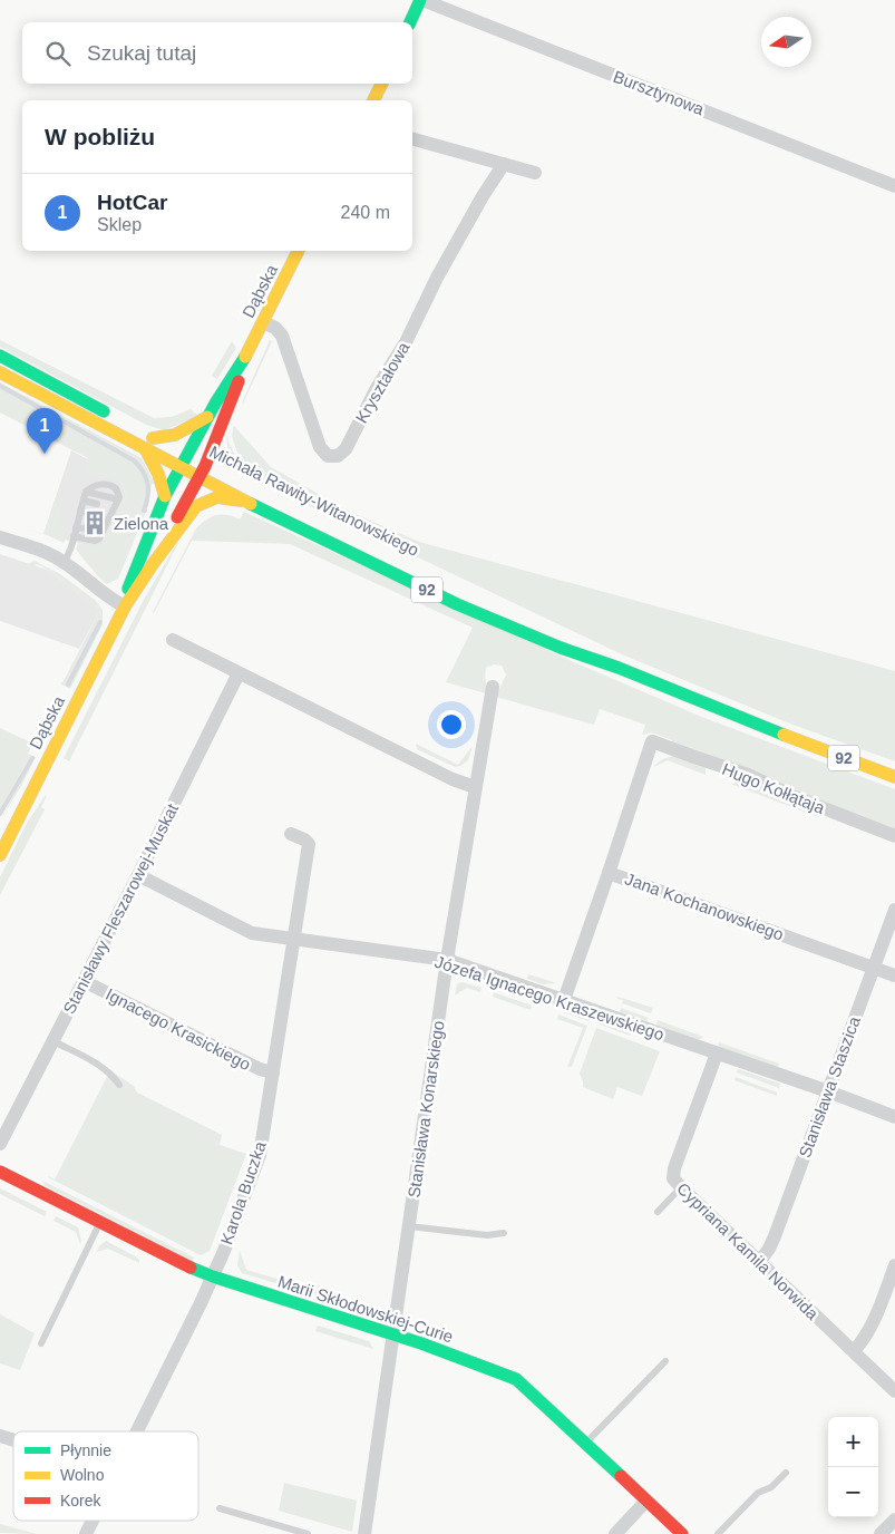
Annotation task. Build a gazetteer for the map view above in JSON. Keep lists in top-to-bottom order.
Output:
{
  "streets": {
    "main road": [
      "Dąbska",
      "Michała Rawity-Witanowskiego",
      "92",
      "Marii Skłodowskiej-Curie"
    ],
    "street": [
      "Bursztynowa",
      "Kryształowa",
      "Hugo Kołłątaja",
      "Jana Kochanowskiego",
      "Stanisławy Fleszarowej-Muskat",
      "Józefa Ignacego Kraszewskiego",
      "Ignacego Krasickiego",
      "Stanisława Staszica",
      "Stanisława Konarskiego",
      "Karola Buczka",
      "Cypriana Kamila Norwida"
    ]
  },
  "crossings": [
    ["Dąbska", "Kryształowa"],
    ["Dąbska", "Michała Rawity-Witanowskiego"],
    ["Hugo Kołłątaja", "Jana Kochanowskiego"],
    ["Jana Kochanowskiego", "Józefa Ignacego Kraszewskiego"],
    ["Jana Kochanowskiego", "Stanisława Staszica"],
    ["Stanisławy Fleszarowej-Muskat", "Józefa Ignacego Kraszewskiego"],
    ["Stanisławy Fleszarowej-Muskat", "Ignacego Krasickiego"],
    ["Józefa Ignacego Kraszewskiego", "Stanisława Staszica"],
    ["Józefa Ignacego Kraszewskiego", "Stanisława Konarskiego"],
    ["Józefa Ignacego Kraszewskiego", "Karola Buczka"],
    ["Józefa Ignacego Kraszewskiego", "Cypriana Kamila Norwida"],
    ["Ignacego Krasickiego", "Karola Buczka"],
    ["Stanisława Staszica", "Cypriana Kamila Norwida"],
    ["Stanisława Konarskiego", "Marii Skłodowskiej-Curie"],
    ["Karola Buczka", "Marii Skłodowskiej-Curie"]
  ],
  "places": {
    "building": ["Zielona"]
  },
  "legend": ["Płynnie", "Wolno", "Korek"],
  "north": "left",
  "page": {
    "search": "Szukaj tutaj",
    "heading": "W pobliżu",
    "list": [
      {
        "mark": "1",
        "name": "HotCar",
        "note": "Sklep",
        "value": "240 m"
      }
    ],
    "pins": "1",
    "map_buttons": ["+", "−"]
  }
}
